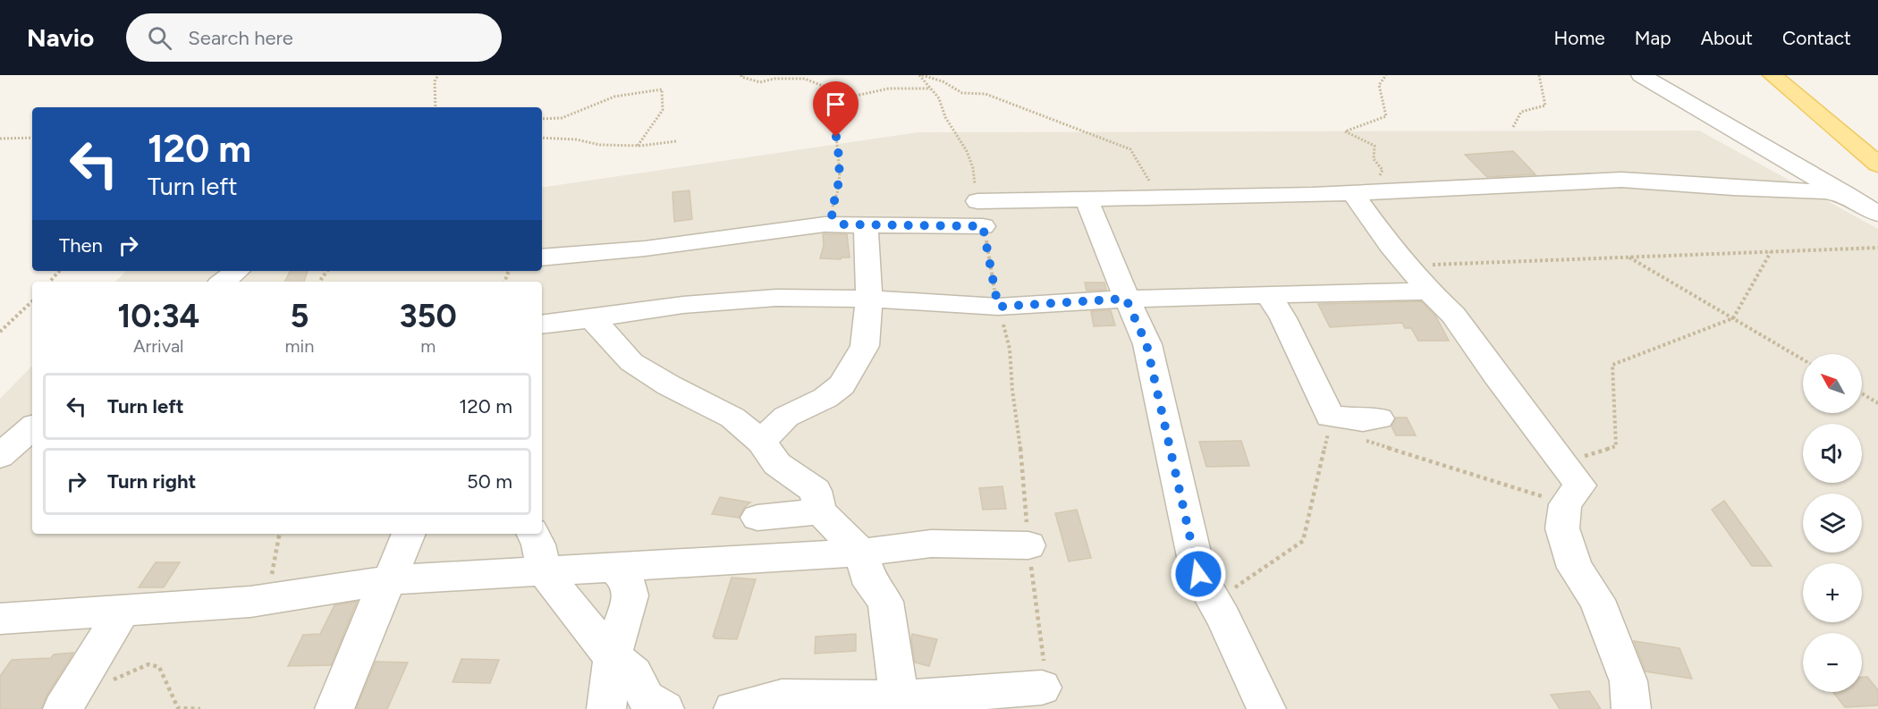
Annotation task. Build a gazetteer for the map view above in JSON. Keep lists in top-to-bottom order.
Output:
{
  "north": "top left",
  "page": {
    "header": "Navio",
    "search": "Search here",
    "nav": [
      "Home",
      "Map",
      "About",
      "Contact"
    ],
    "turn": ["120 m", "Turn left"],
    "then": "Then",
    "eta": [
      "10:34",
      "Arrival",
      "5",
      "min",
      "350",
      "m"
    ],
    "map_buttons": ["+", "−"],
    "list": [
      {
        "name": "Turn left",
        "value": "120 m"
      },
      {
        "name": "Turn right",
        "value": "50 m"
      }
    ]
  }
}
